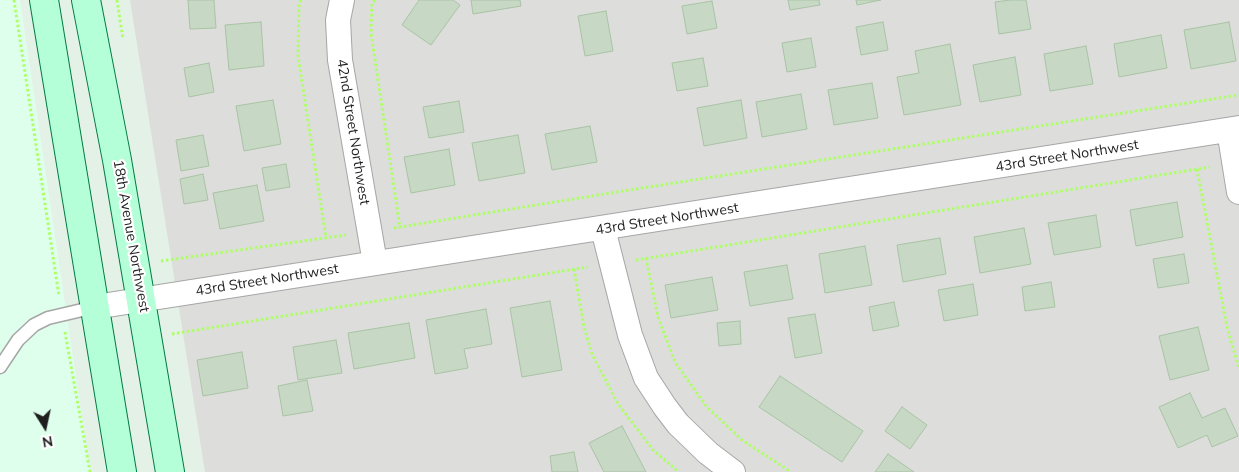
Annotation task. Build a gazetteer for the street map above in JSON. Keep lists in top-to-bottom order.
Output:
{
  "streets": {
    "main road": ["18th Avenue Northwest"],
    "street": ["42nd Street Northwest", "43rd Street Northwest"]
  },
  "crossings": [
    ["42nd Street Northwest", "43rd Street Northwest"],
    ["43rd Street Northwest", "18th Avenue Northwest"]
  ],
  "north": "bottom"
}
